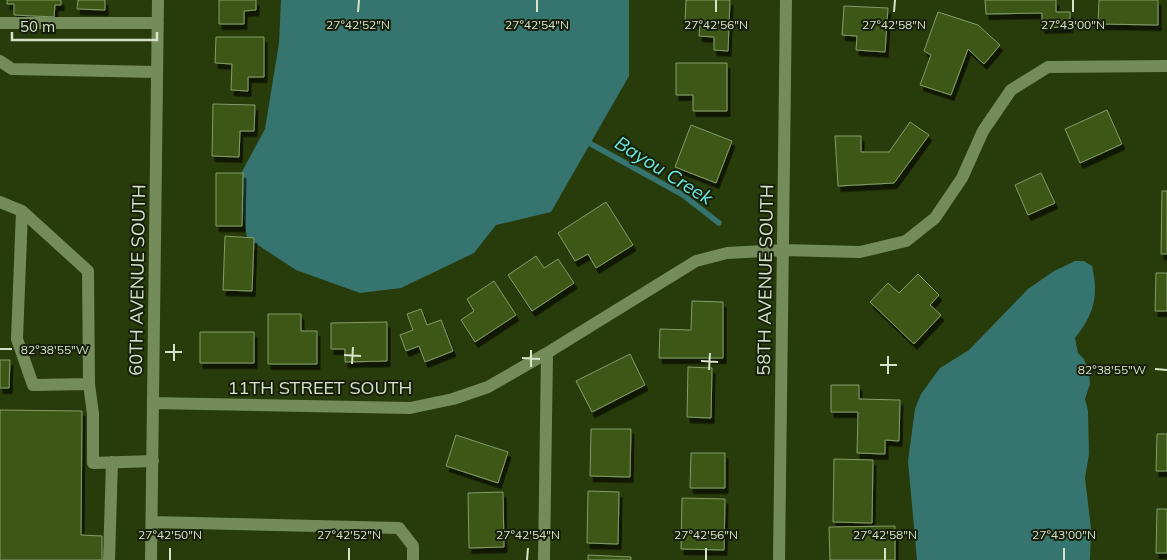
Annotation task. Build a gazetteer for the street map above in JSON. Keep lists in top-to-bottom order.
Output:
{
  "streets": {
    "street": ["60TH AVENUE SOUTH", "58TH AVENUE SOUTH", "11TH STREET SOUTH"]
  },
  "crossings": [
    ["60TH AVENUE SOUTH", "11TH STREET SOUTH"],
    ["58TH AVENUE SOUTH", "11TH STREET SOUTH"]
  ],
  "water": ["Bayou Creek"],
  "scale_bar": "50 m",
  "coordinates": [
    "27°42'52\"N",
    "27°42'54\"N",
    "27°42'56\"N",
    "27°42'58\"N",
    "27°43'00\"N",
    "82°38'55\"W",
    "27°42'50\"N"
  ]
}
